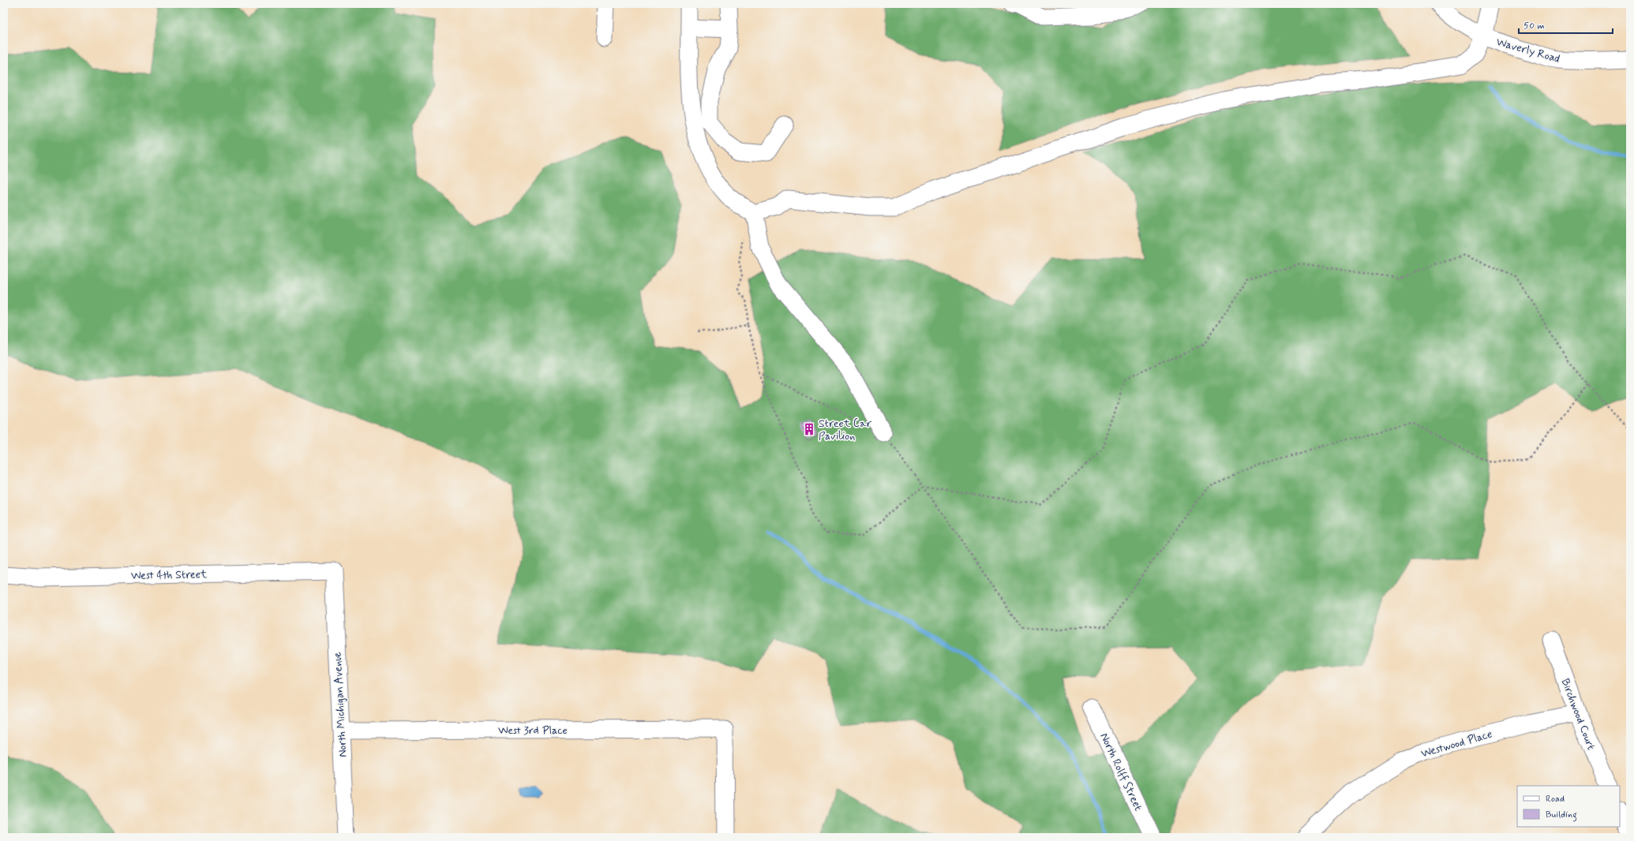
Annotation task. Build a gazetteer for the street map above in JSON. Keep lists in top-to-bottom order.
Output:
{
  "streets": {
    "street": [
      "Waverly Road",
      "West 4th Street",
      "North Michigan Avenue",
      "Birchwood Court",
      "West 3rd Place",
      "Westwood Place",
      "North Rolff Street"
    ]
  },
  "crossings": [
    ["West 4th Street", "North Michigan Avenue"],
    ["North Michigan Avenue", "West 3rd Place"],
    ["Birchwood Court", "Westwood Place"]
  ],
  "places": {
    "building": ["Street Car Pavilion"]
  },
  "legend": ["Road", "Building"],
  "scale_bar": "50 m"
}
